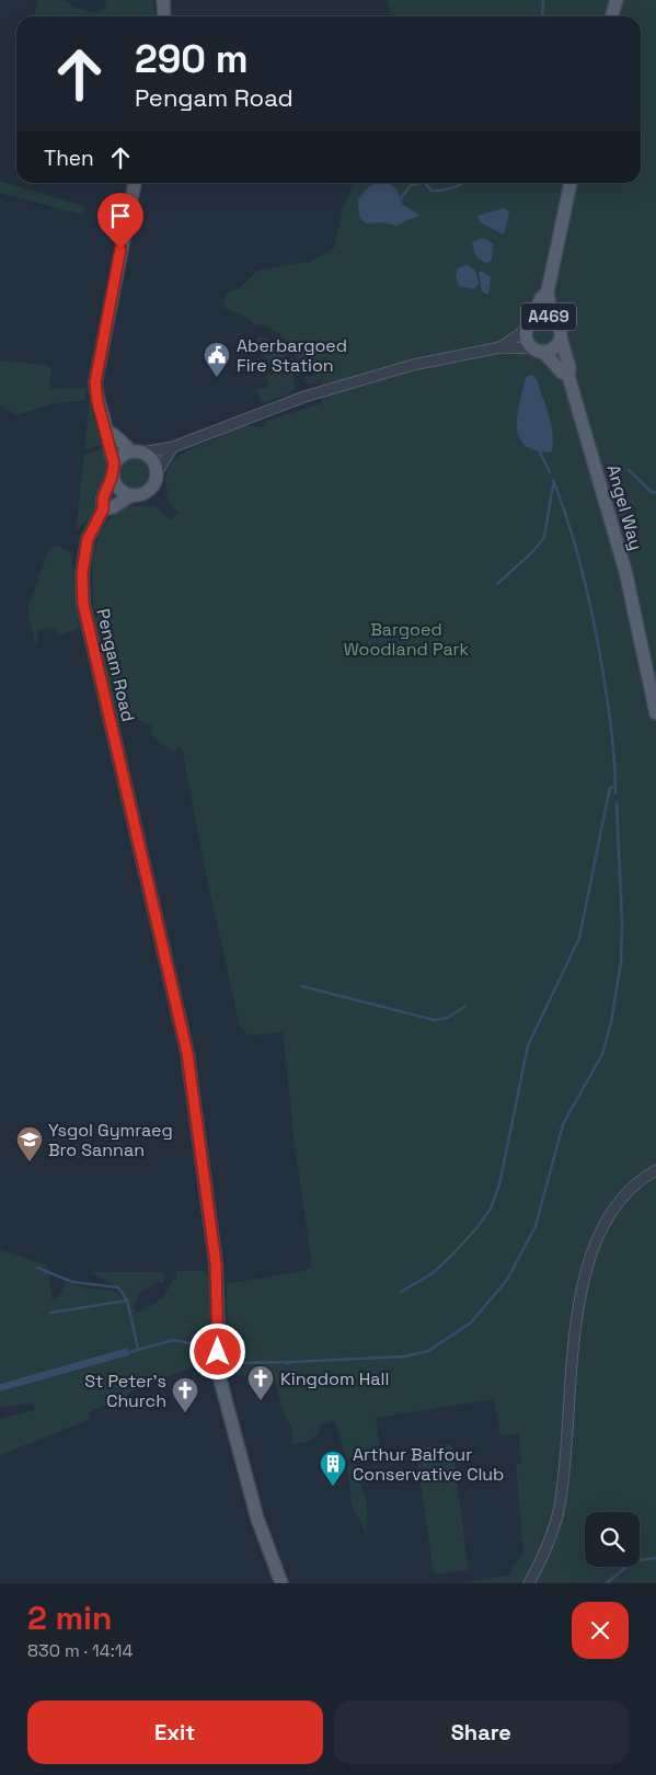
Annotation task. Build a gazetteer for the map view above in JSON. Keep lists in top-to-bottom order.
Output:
{
  "streets": {
    "main road": ["A469", "Angel Way", "Pengam Road"]
  },
  "crossings": [
    ["A469", "Angel Way"]
  ],
  "parks": ["Bargoed Woodland Park"],
  "places": {
    "public building": ["Aberbargoed Fire Station"],
    "school or university": ["Ysgol Gymraeg Bro Sannan"],
    "church": ["Kingdom Hall", "St Peter's Church"],
    "building": ["Arthur Balfour Conservative Club"]
  },
  "page": {
    "turn": ["290 m", "Pengam Road"],
    "then": "Then",
    "heading": ["2 min", "830 m · 14:14"],
    "buttons": ["Exit", "Share"]
  }
}
